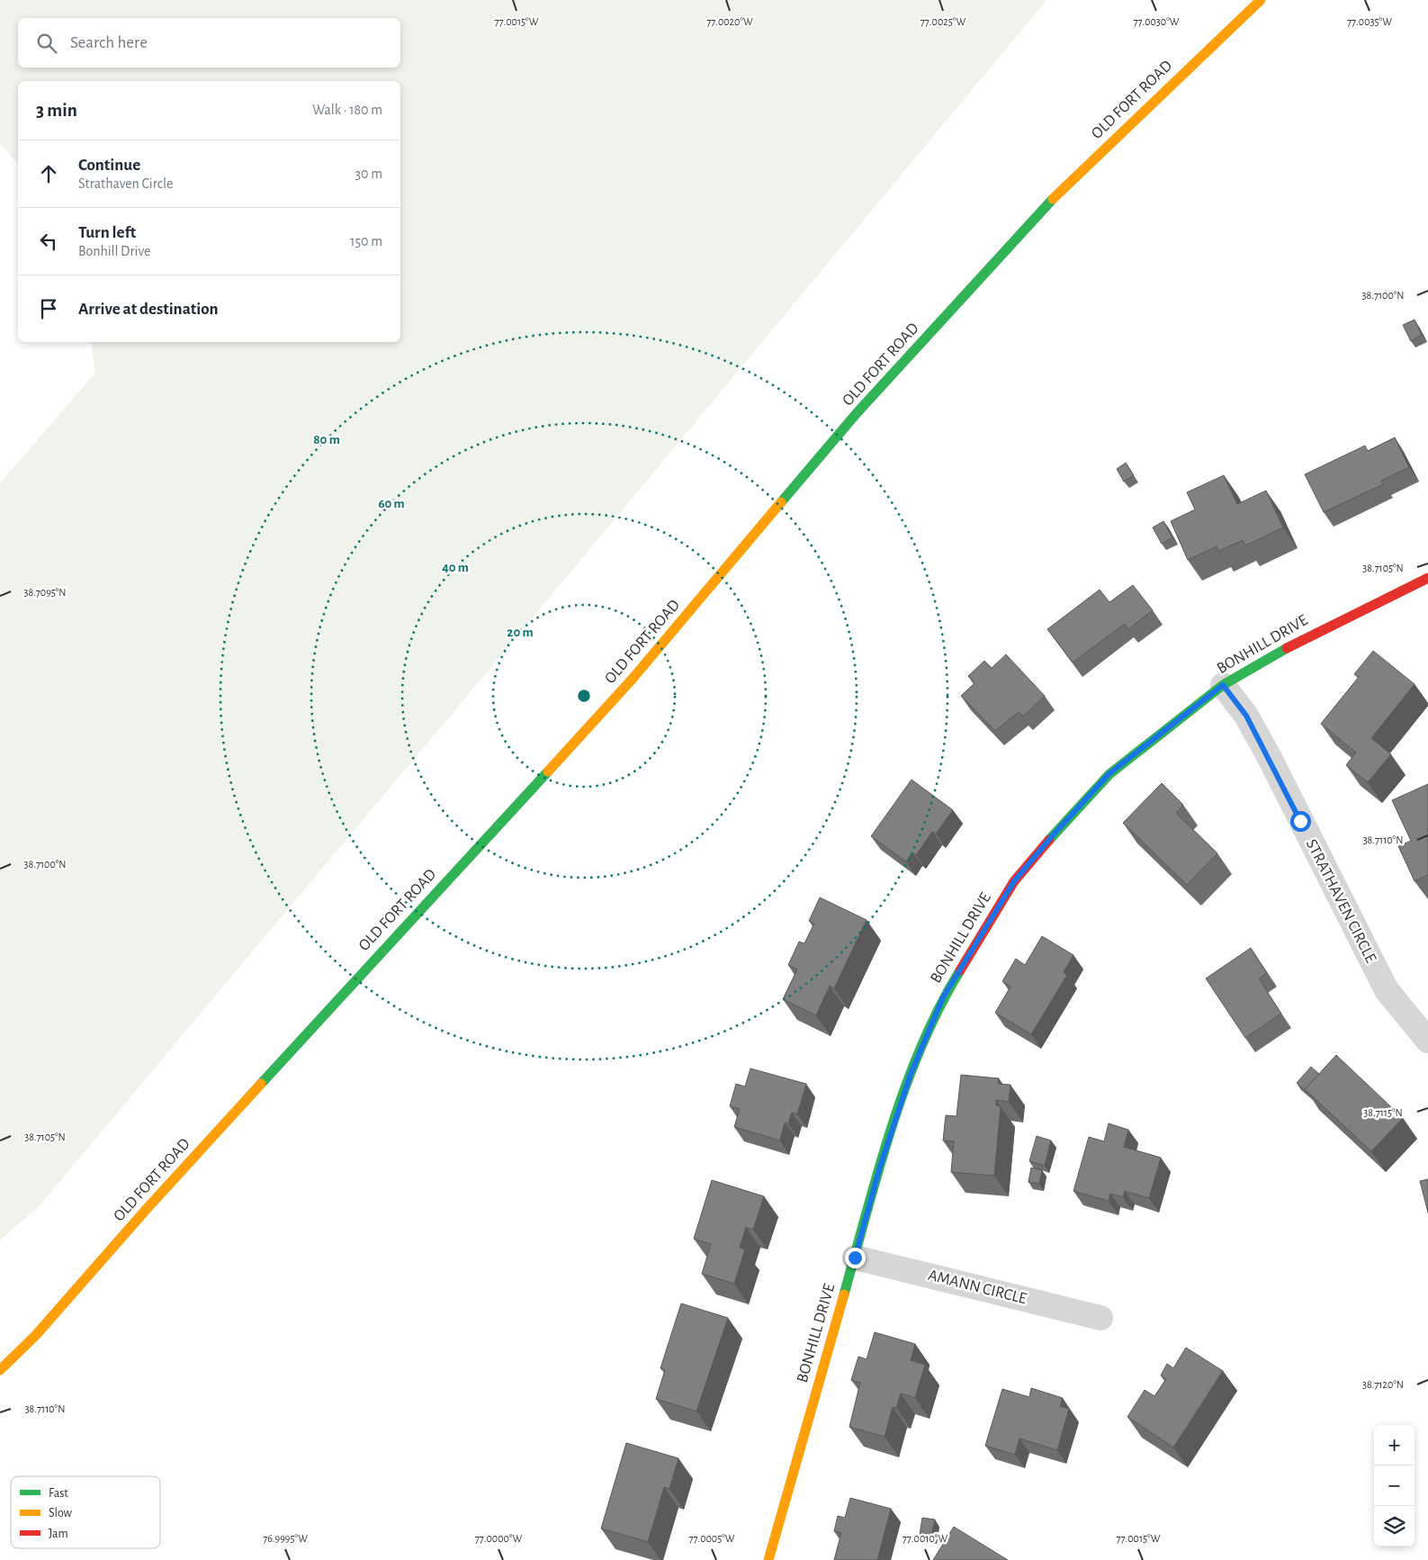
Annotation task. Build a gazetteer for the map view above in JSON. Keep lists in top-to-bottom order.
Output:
{
  "streets": {
    "main road": ["OLD FORT ROAD", "BONHILL DRIVE"],
    "street": ["STRATHAVEN CIRCLE", "AMANN CIRCLE"]
  },
  "crossings": [
    ["BONHILL DRIVE", "STRATHAVEN CIRCLE"],
    ["BONHILL DRIVE", "AMANN CIRCLE"]
  ],
  "legend": ["Fast", "Slow", "Jam"],
  "page": {
    "search": "Search here",
    "heading": ["3 min", "Walk · 180 m"],
    "list": [
      ["Continue", "Strathaven Circle", "30 m"],
      ["Turn left", "Bonhill Drive", "150 m"],
      "Arrive at destination"
    ],
    "map_buttons": ["+", "−"]
  },
  "coordinates": [
    "77.0025°W",
    "77.0035°W",
    "77.0015°W",
    "77.0020°W",
    "77.0030°W",
    "38.7100°N",
    "38.7105°N",
    "38.7095°N",
    "38.7110°N",
    "38.7115°N",
    "38.7120°N",
    "76.9995°W",
    "77.0000°W",
    "77.0005°W",
    "77.0010°W"
  ],
  "rings": [
    "80 m",
    "60 m",
    "40 m",
    "20 m"
  ]
}
